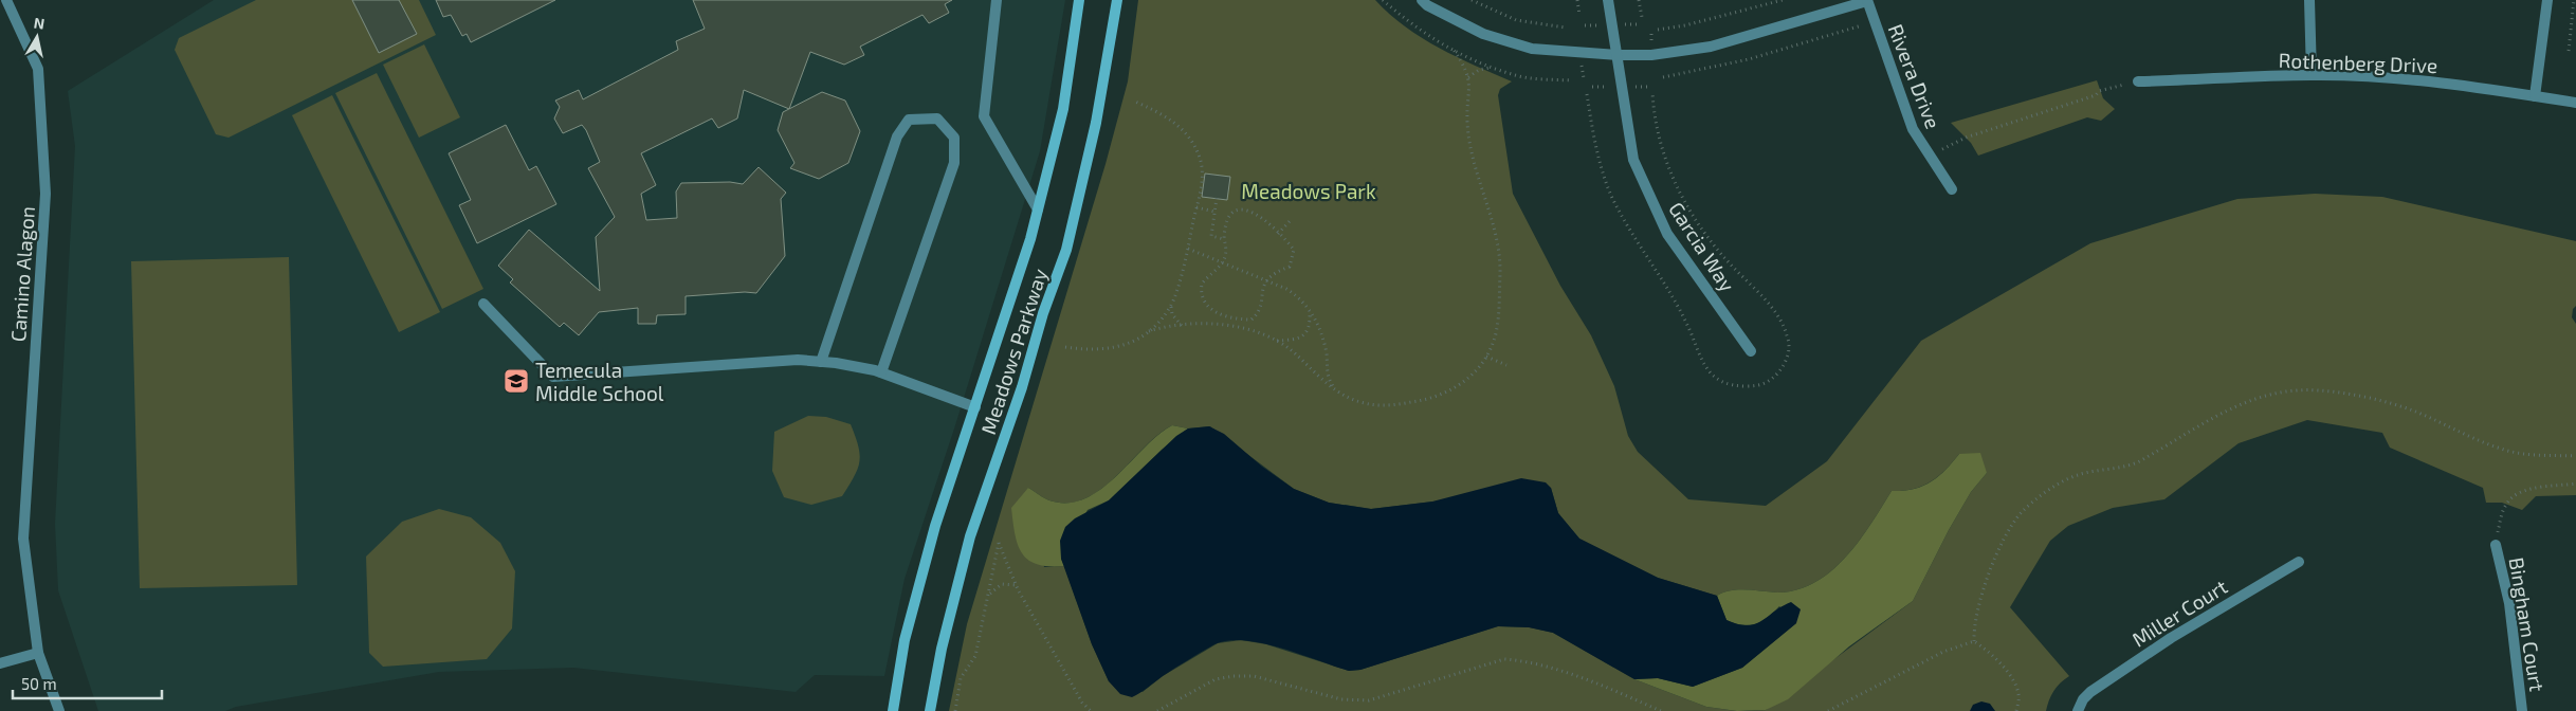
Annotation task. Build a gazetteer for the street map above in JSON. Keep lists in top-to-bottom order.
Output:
{
  "streets": {
    "main road": ["Meadows Parkway"],
    "street": [
      "Rothenberg Drive",
      "Rivera Drive",
      "Garcia Way",
      "Camino Alagon",
      "Miller Court",
      "Bingham Court"
    ]
  },
  "parks": ["Meadows Park"],
  "places": {
    "school or university": ["Temecula Middle School"]
  },
  "scale_bar": "50 m",
  "north": "top"
}
